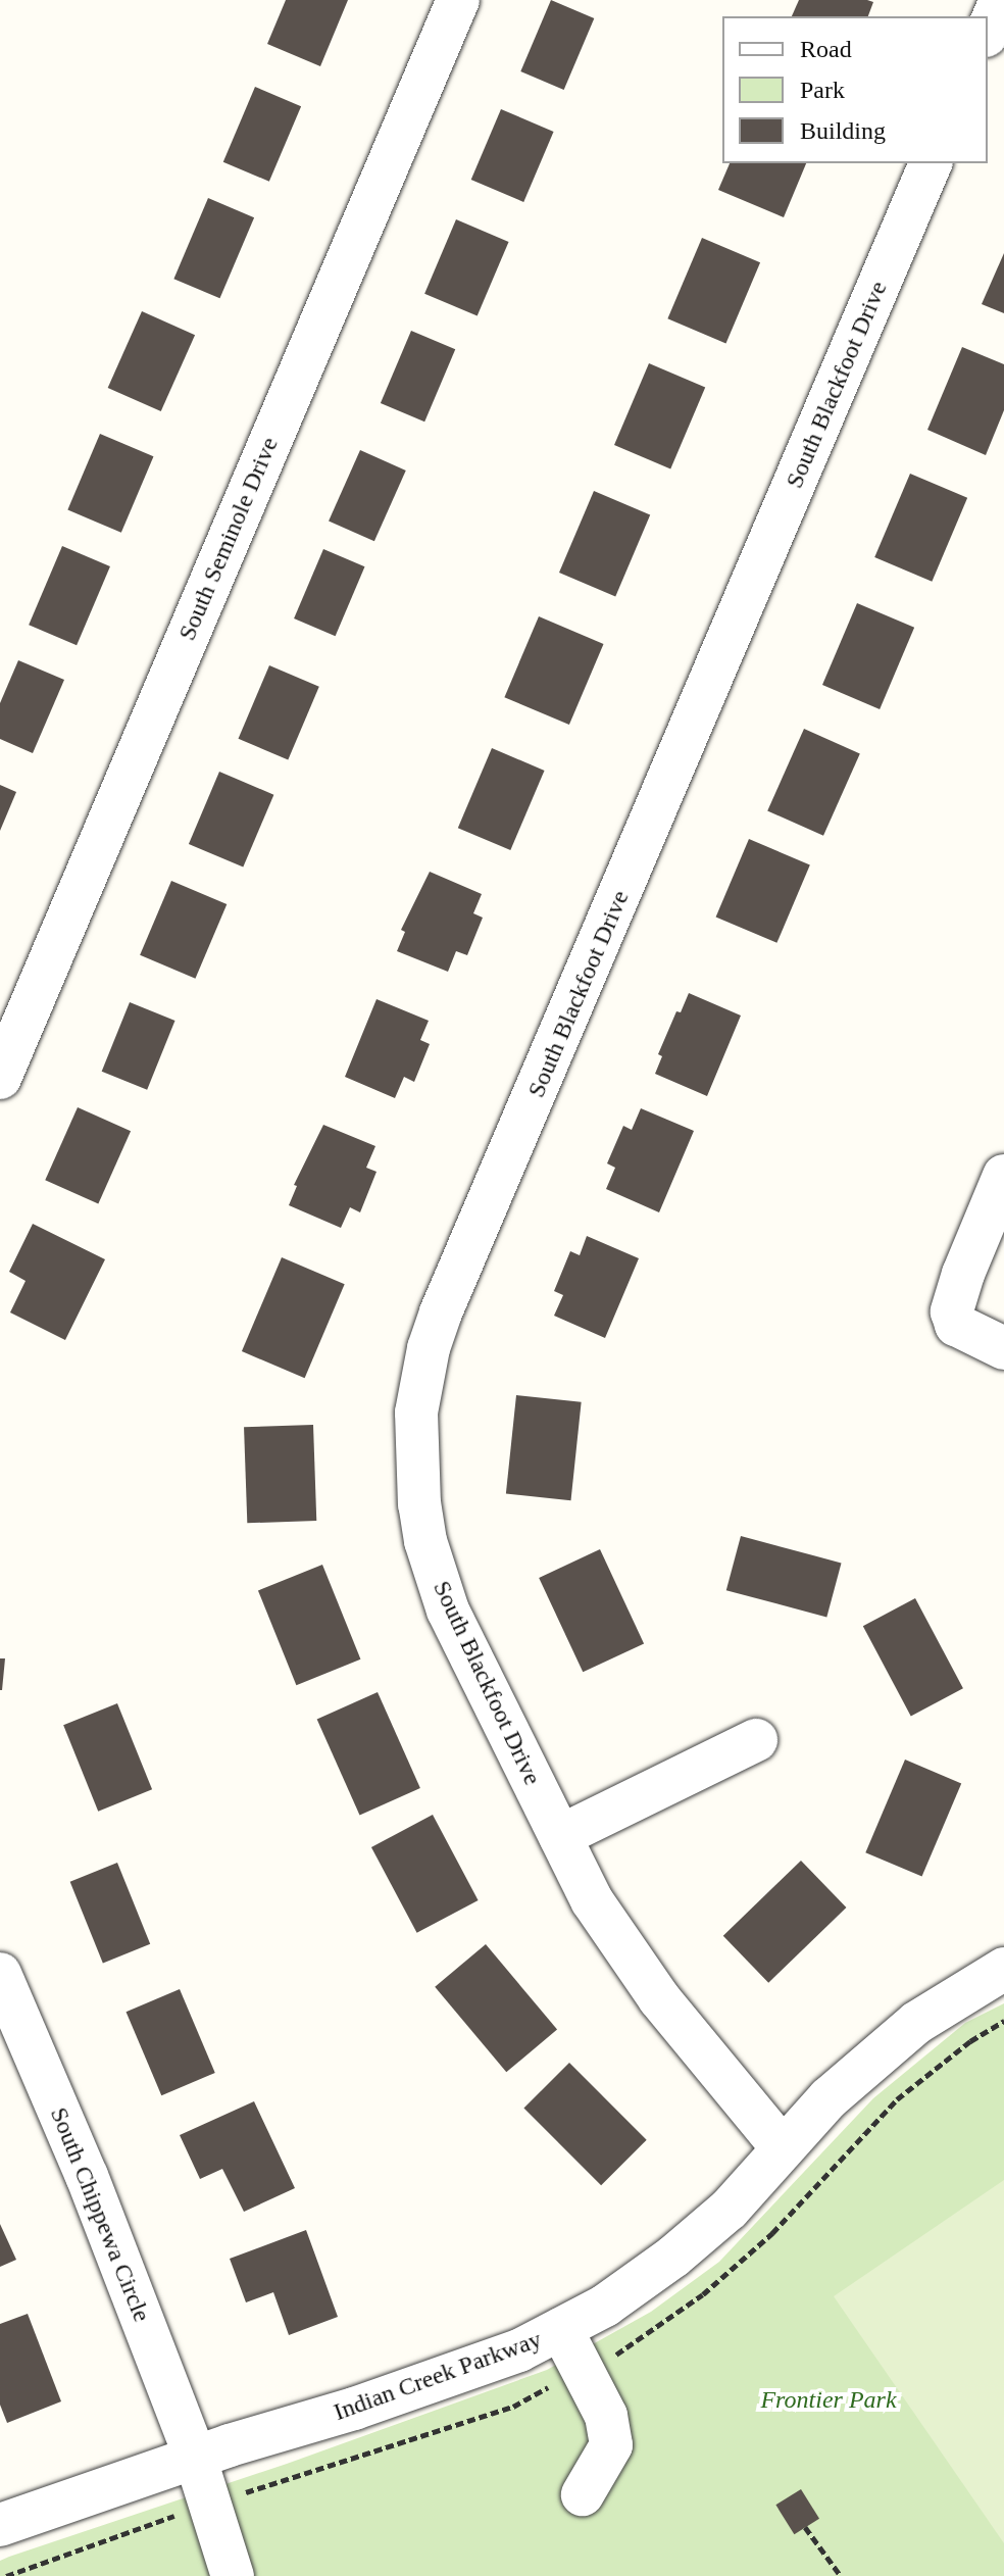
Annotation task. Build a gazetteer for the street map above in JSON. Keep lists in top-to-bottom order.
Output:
{
  "streets": {
    "street": [
      "South Blackfoot Drive",
      "South Seminole Drive",
      "South Chippewa Circle",
      "Indian Creek Parkway"
    ]
  },
  "crossings": [
    ["South Blackfoot Drive", "Indian Creek Parkway"],
    ["South Chippewa Circle", "Indian Creek Parkway"]
  ],
  "parks": ["Frontier Park"],
  "legend": ["Road", "Park", "Building"]
}
